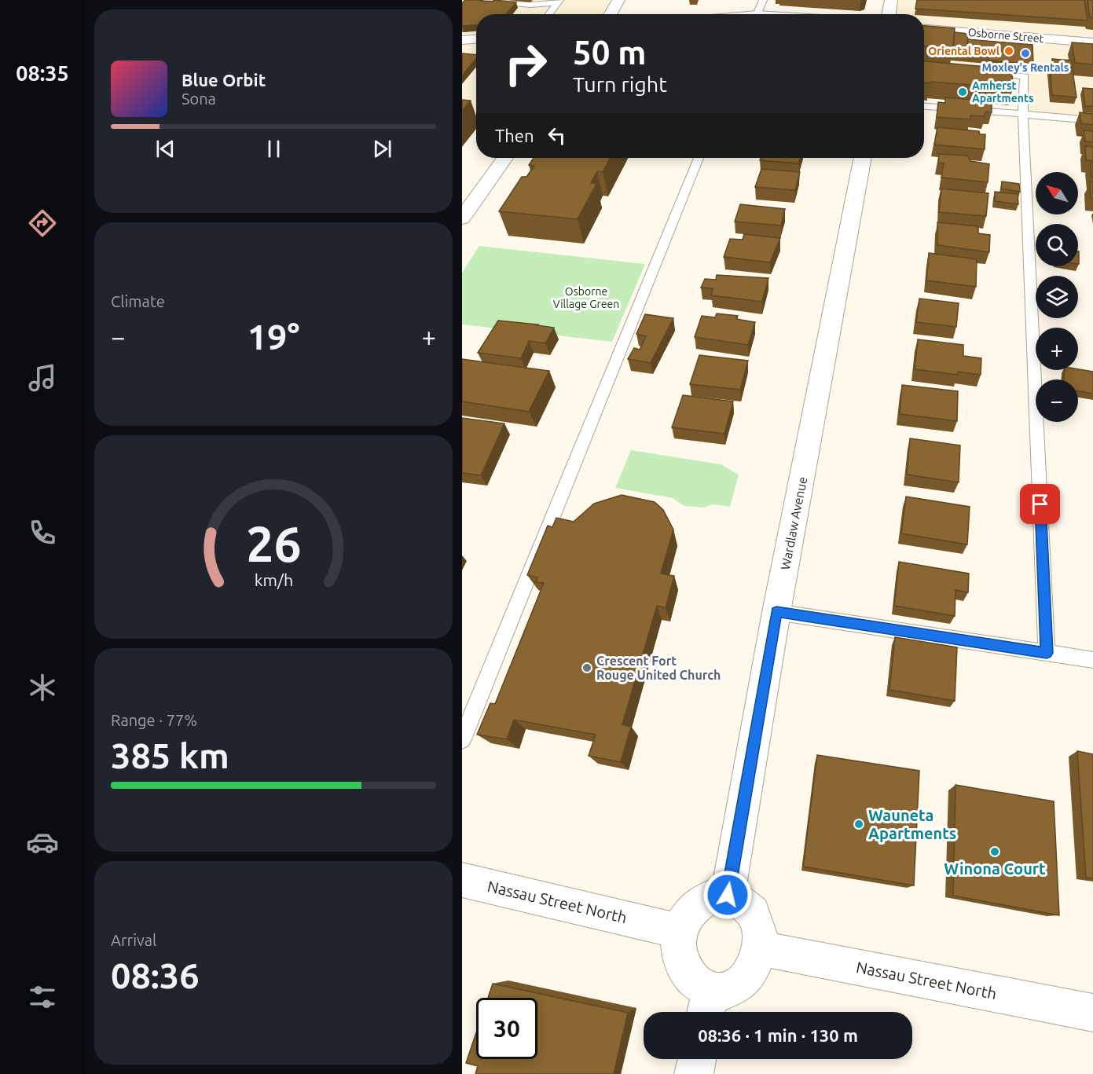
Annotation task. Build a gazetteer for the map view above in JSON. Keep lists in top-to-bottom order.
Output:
{
  "streets": {
    "street": ["Osborne Street", "Wardlaw Avenue", "Nassau Street North"]
  },
  "crossings": [
    ["Wardlaw Avenue", "Nassau Street North"]
  ],
  "parks": ["Osborne Village Green"],
  "places": [
    "Oriental Bowl",
    "Moxley's Rentals",
    "Amherst Apartments",
    "Crescent Fort Rouge United Church",
    "Wauneta Apartments",
    "Winona Court"
  ],
  "north": "top left",
  "page": {
    "tabs": "08:35",
    "turn": ["50 m", "Turn right"],
    "song": ["Blue Orbit", "Sona"],
    "then": "Then",
    "map_buttons": ["+", "−"],
    "tile": [
      "Climate",
      ["Range · 77%", "385 km"],
      ["Arrival", "08:36"]
    ],
    "heat": ["−", "19°", "+"],
    "limit": "30",
    "trip": "08:36 · 1 min · 130 m",
    "gauge": ["26", "km/h"]
  }
}
